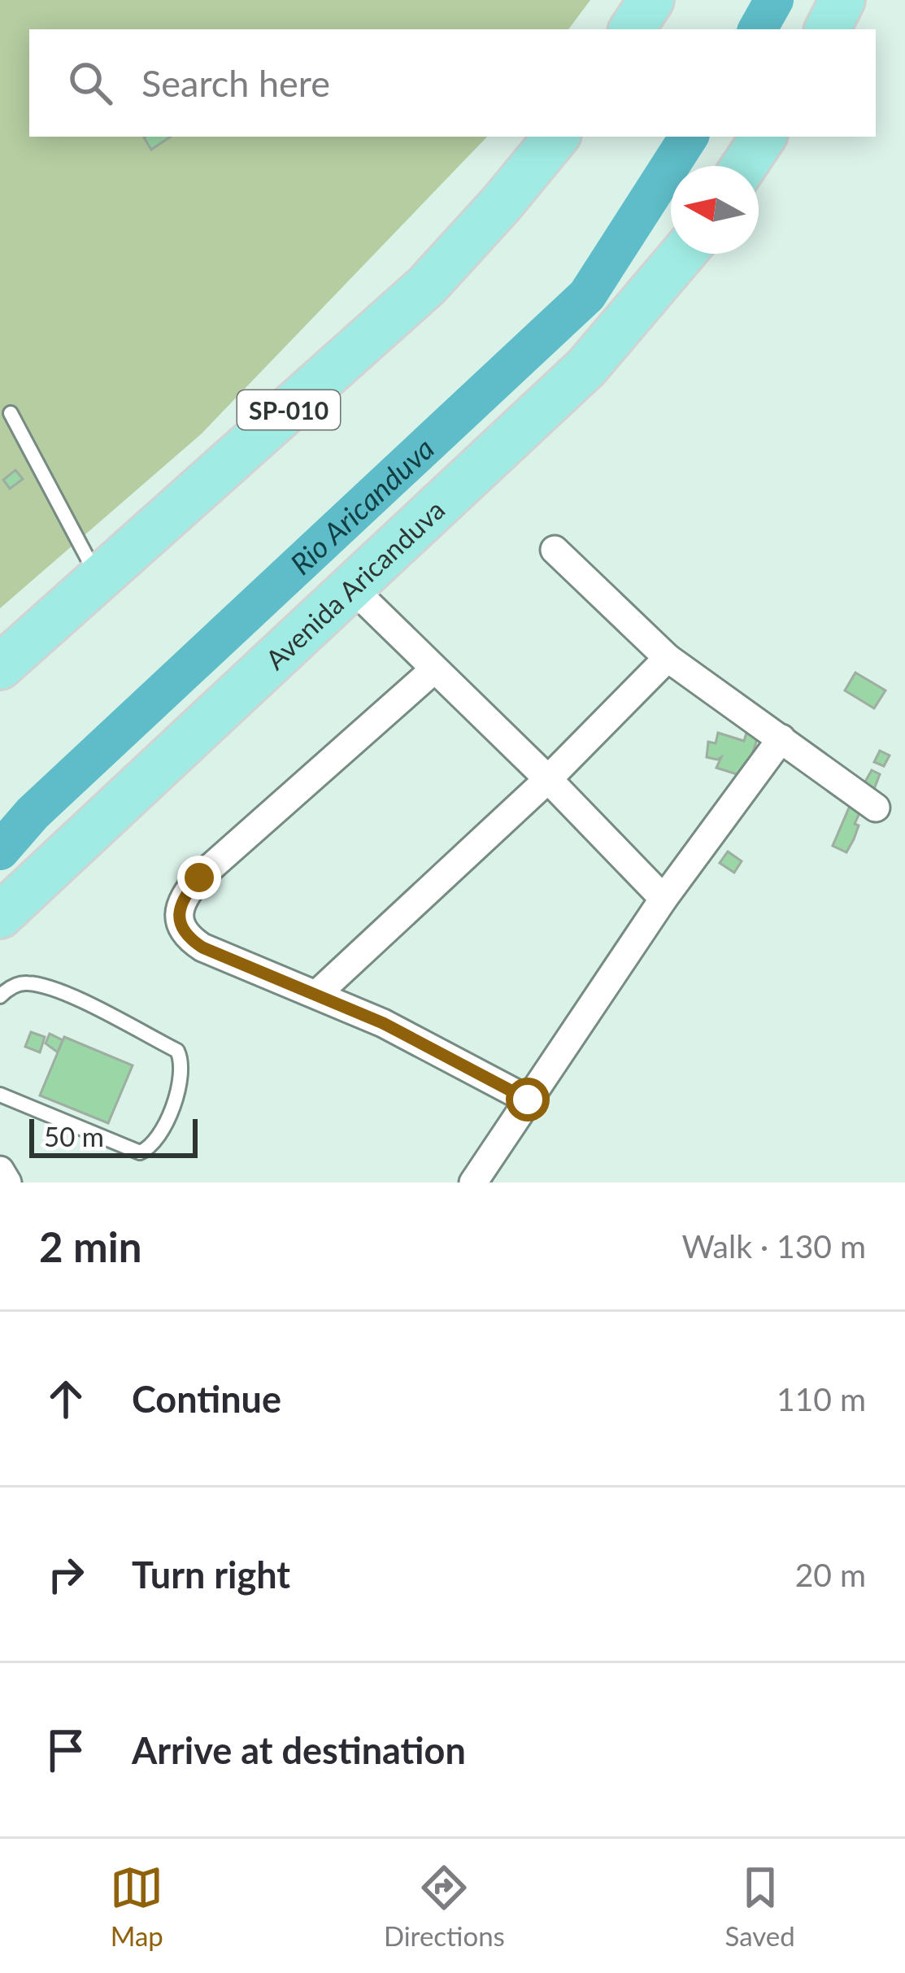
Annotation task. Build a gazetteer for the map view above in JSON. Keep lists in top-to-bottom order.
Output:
{
  "streets": {
    "highway": ["SP-010", "Avenida Aricanduva"]
  },
  "water": ["Rio Aricanduva"],
  "scale_bar": "50 m",
  "north": "left",
  "page": {
    "search": "Search here",
    "scale": "50 m",
    "heading": ["2 min", "Walk · 130 m"],
    "list": [
      ["Continue", "110 m"],
      ["Turn right", "20 m"],
      "Arrive at destination"
    ],
    "nav": ["Map", "Directions", "Saved"]
  }
}
